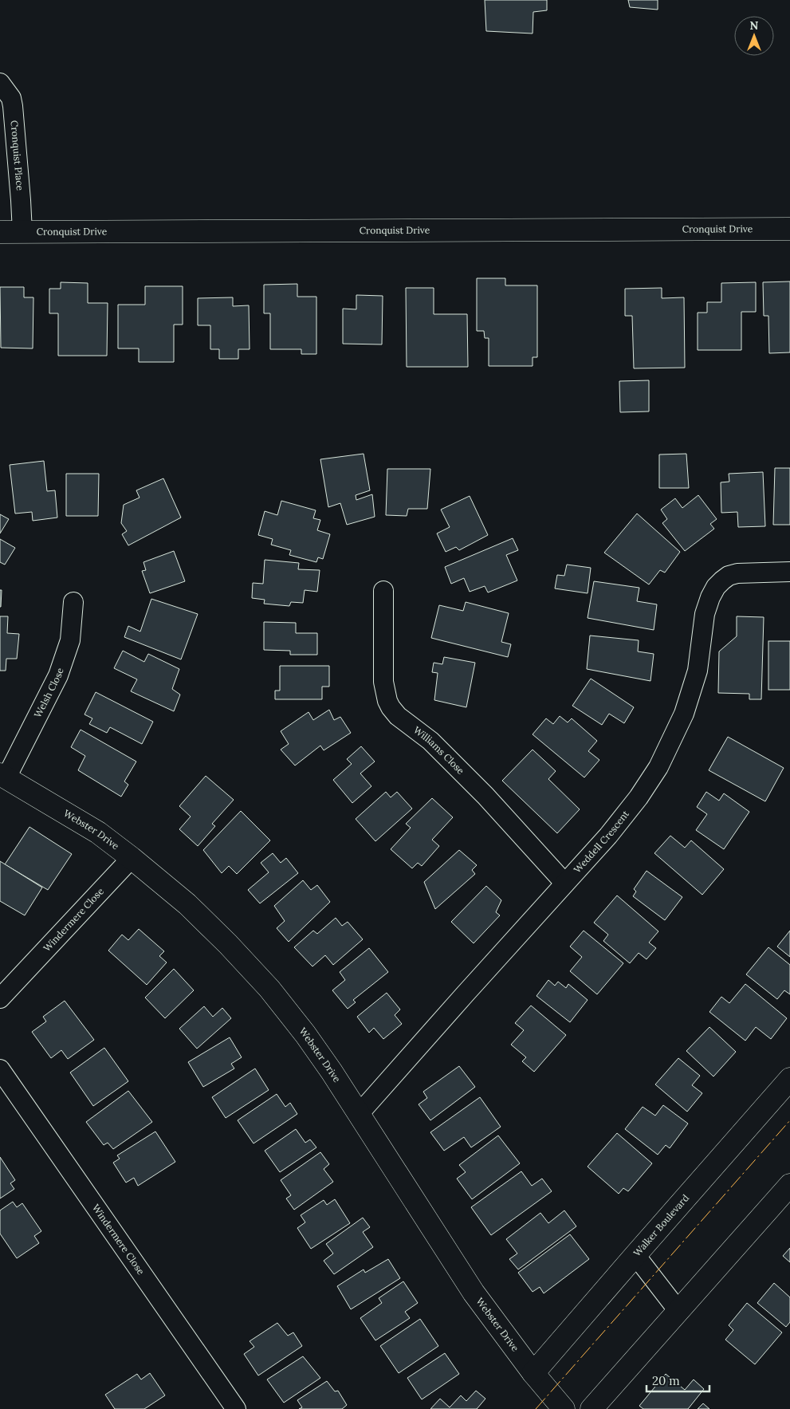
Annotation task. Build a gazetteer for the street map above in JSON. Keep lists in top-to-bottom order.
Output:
{
  "streets": {
    "street": [
      "Cronquist Place",
      "Cronquist Drive",
      "Welsh Close",
      "Williams Close",
      "Webster Drive",
      "Weddell Crescent",
      "Windermere Close",
      "Walker Boulevard"
    ]
  },
  "crossings": [
    ["Cronquist Place", "Cronquist Drive"],
    ["Welsh Close", "Webster Drive"],
    ["Williams Close", "Weddell Crescent"],
    ["Webster Drive", "Weddell Crescent"],
    ["Webster Drive", "Windermere Close"],
    ["Webster Drive", "Walker Boulevard"]
  ],
  "scale_bar": "20 m",
  "north": "top"
}
